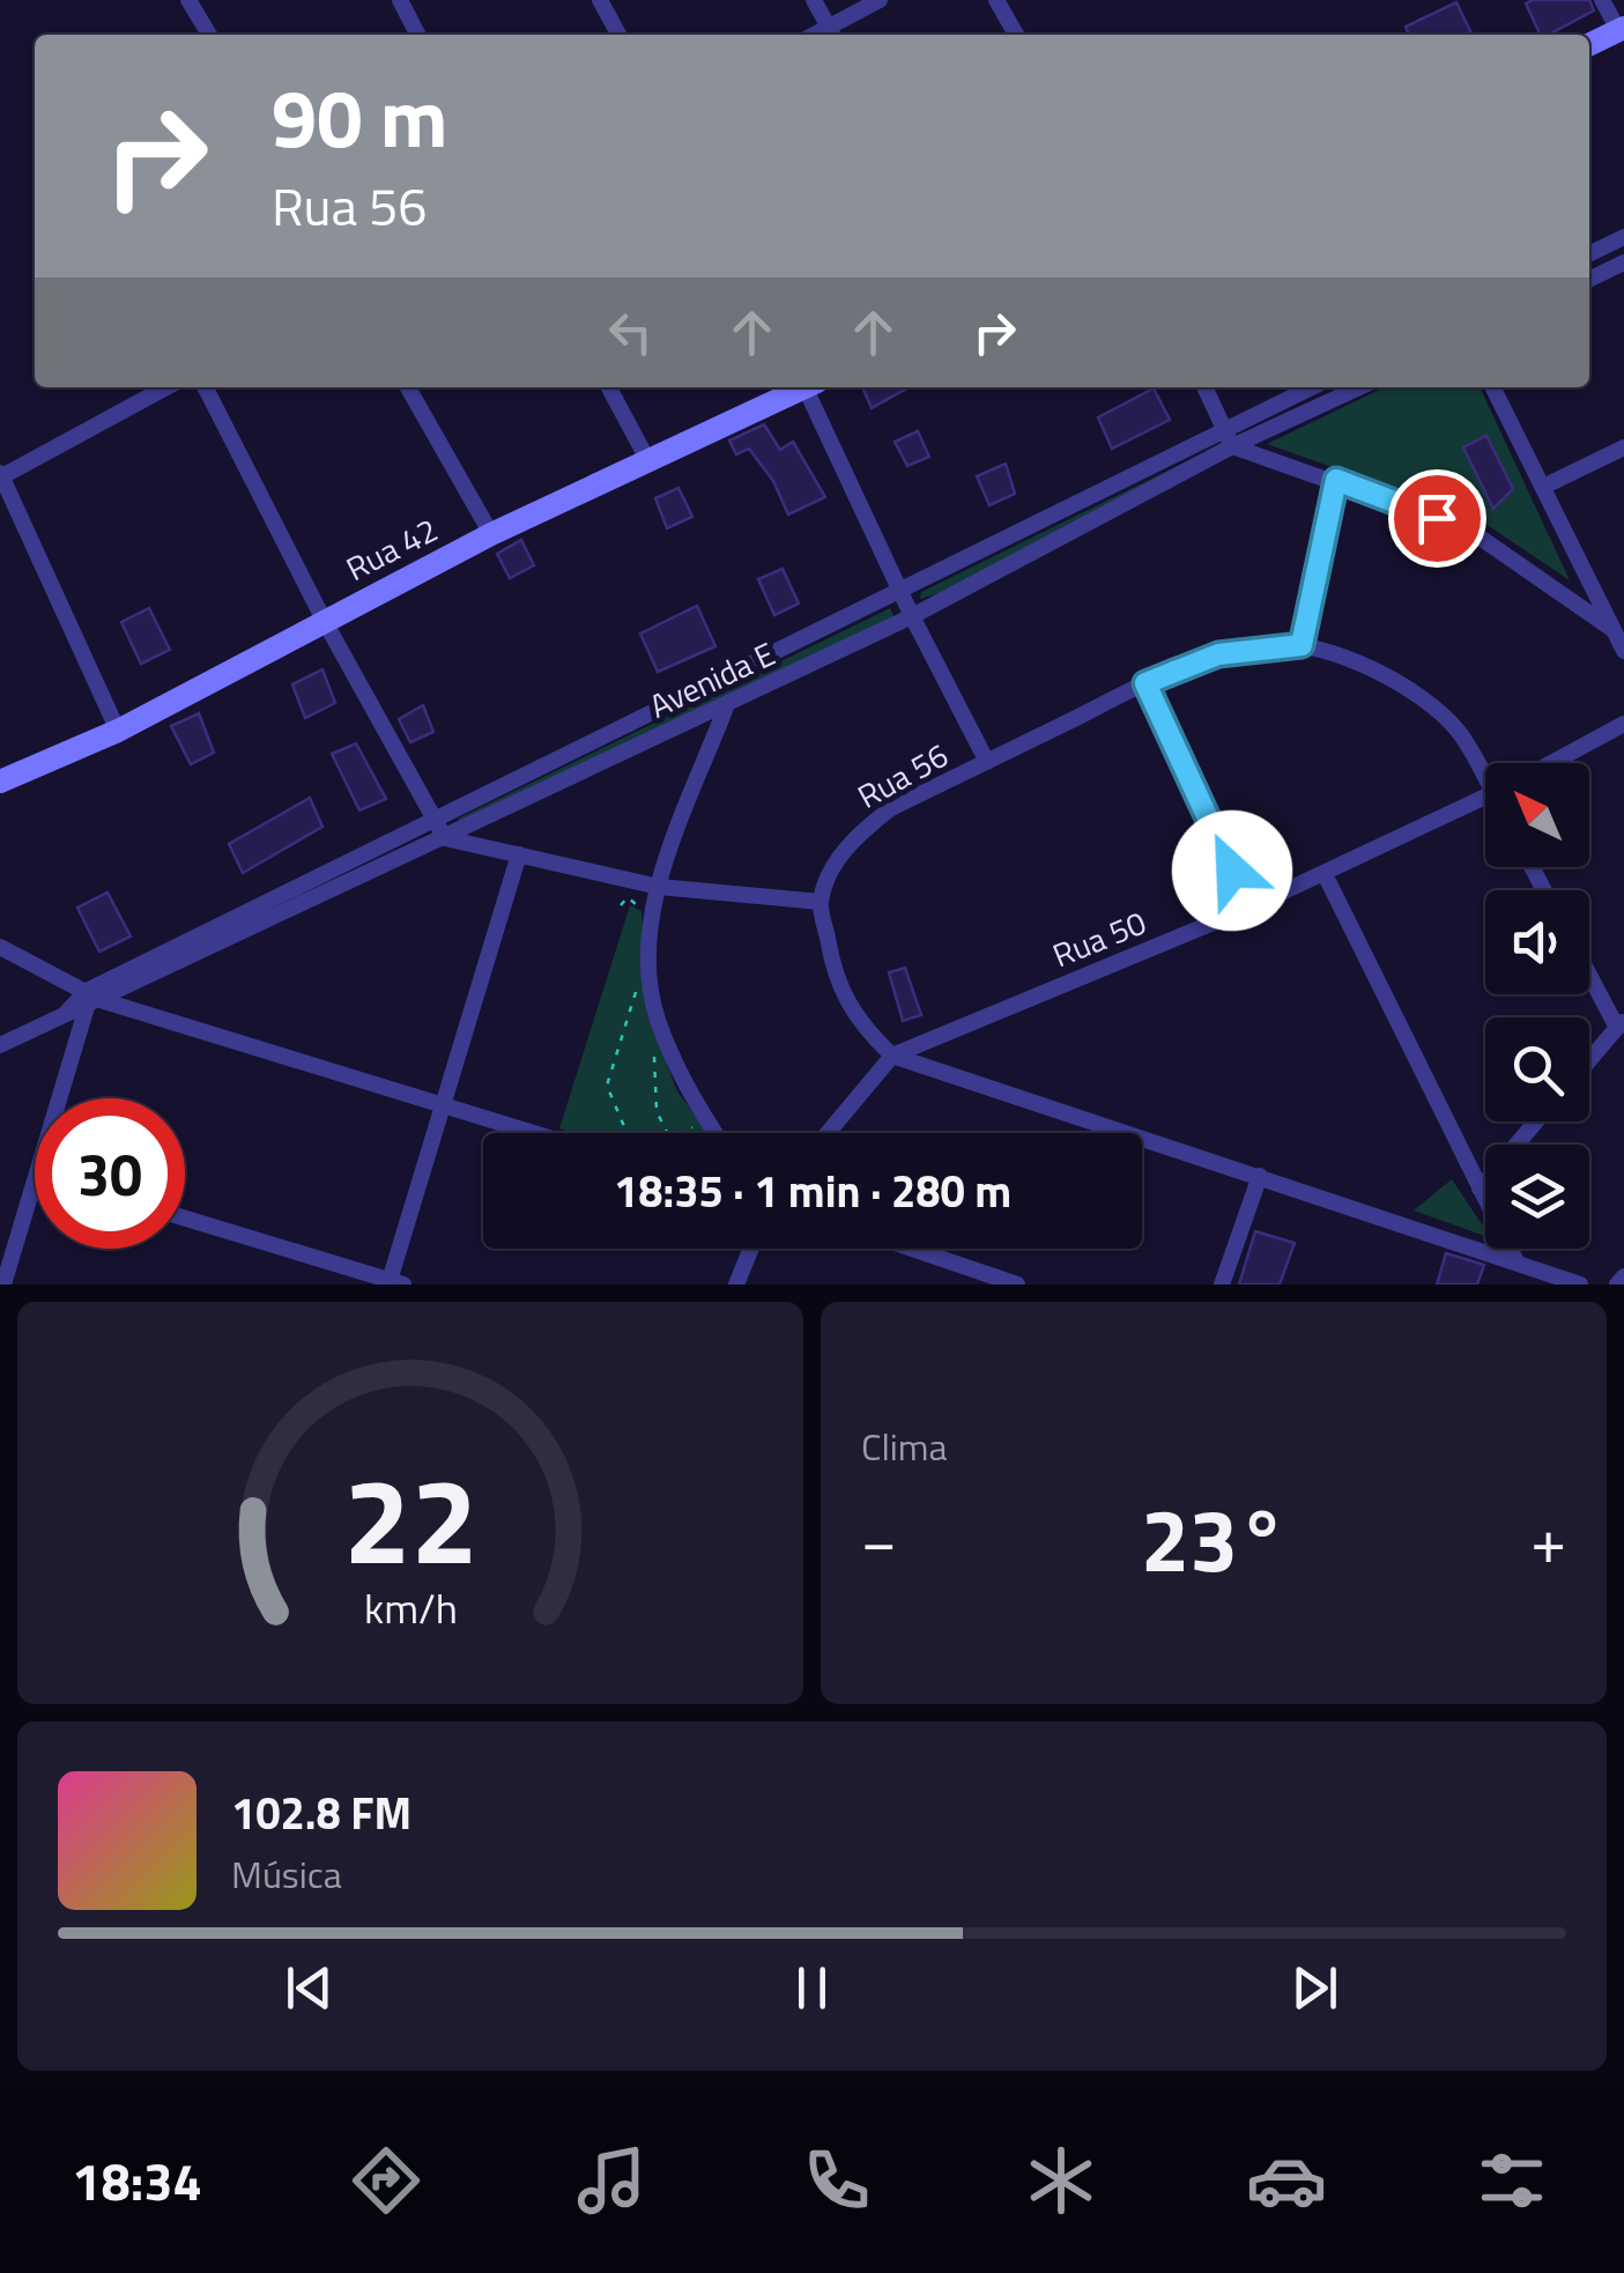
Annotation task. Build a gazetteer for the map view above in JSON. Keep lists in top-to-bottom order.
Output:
{
  "streets": {
    "street": [
      "Rua 42",
      "Avenida E",
      "Rua 56",
      "Rua 50"
    ]
  },
  "north": "top left",
  "page": {
    "turn": ["90 m", "Rua 56"],
    "limit": "30",
    "trip": "18:35 · 1 min · 280 m",
    "tile": "Clima",
    "heat": ["−", "23°", "+"],
    "song": ["102.8 FM", "Música"],
    "tabs": "18:34",
    "gauge": ["22", "km/h"]
  }
}
